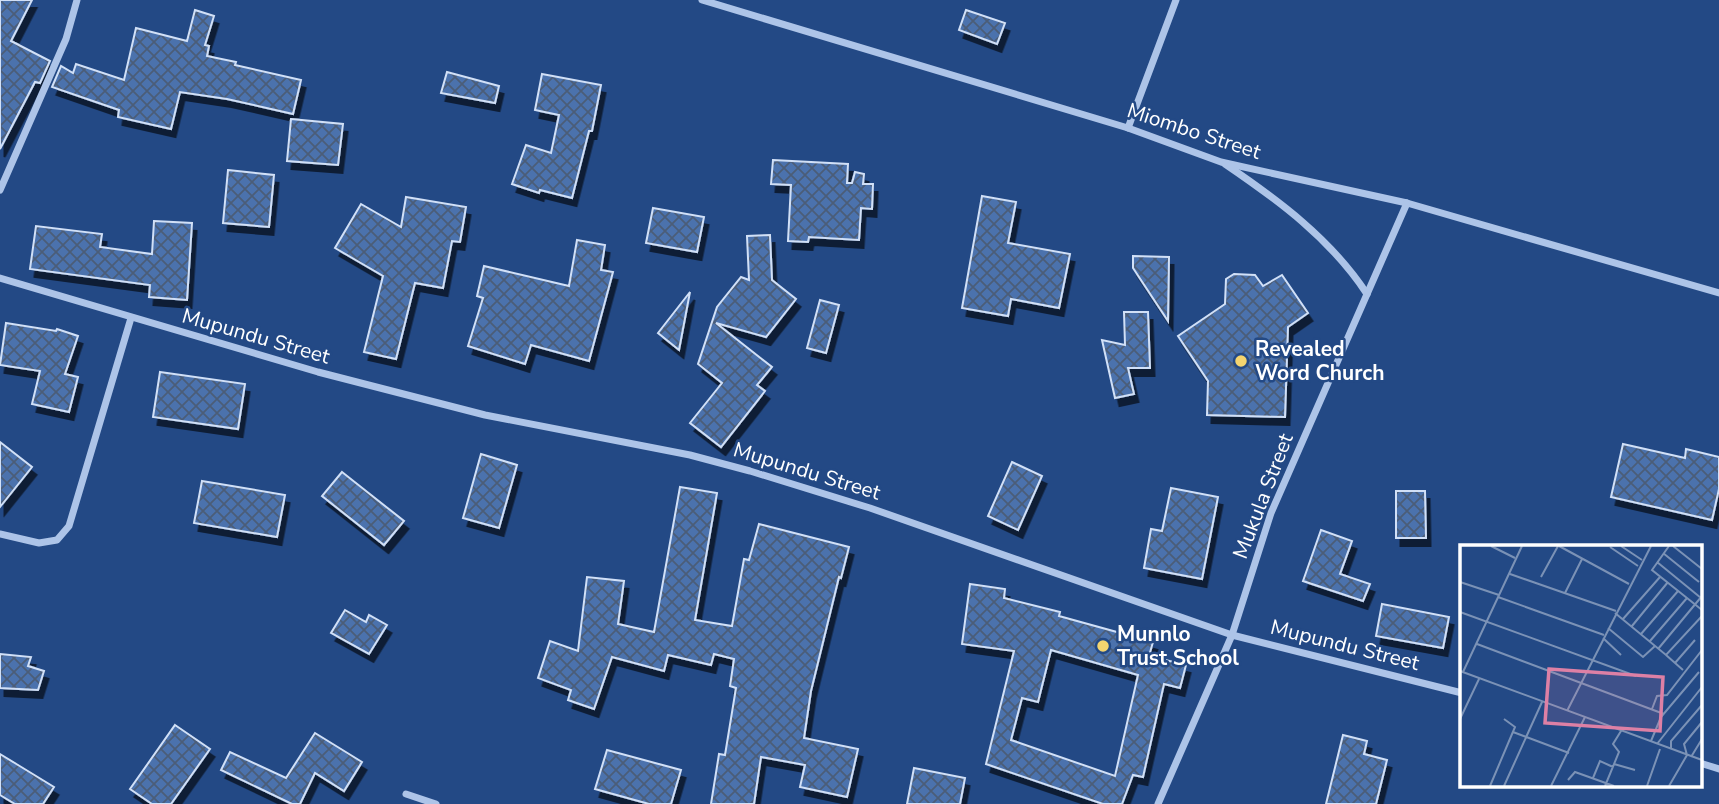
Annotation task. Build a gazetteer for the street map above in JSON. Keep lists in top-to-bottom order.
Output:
{
  "streets": {
    "street": ["Miombo Street", "Mupundu Street", "Mukula Street"]
  },
  "crossings": [
    ["Miombo Street", "Mukula Street"],
    ["Mupundu Street", "Mukula Street"]
  ],
  "places": ["Revealed Word Church", "Munnlo Trust School"]
}
